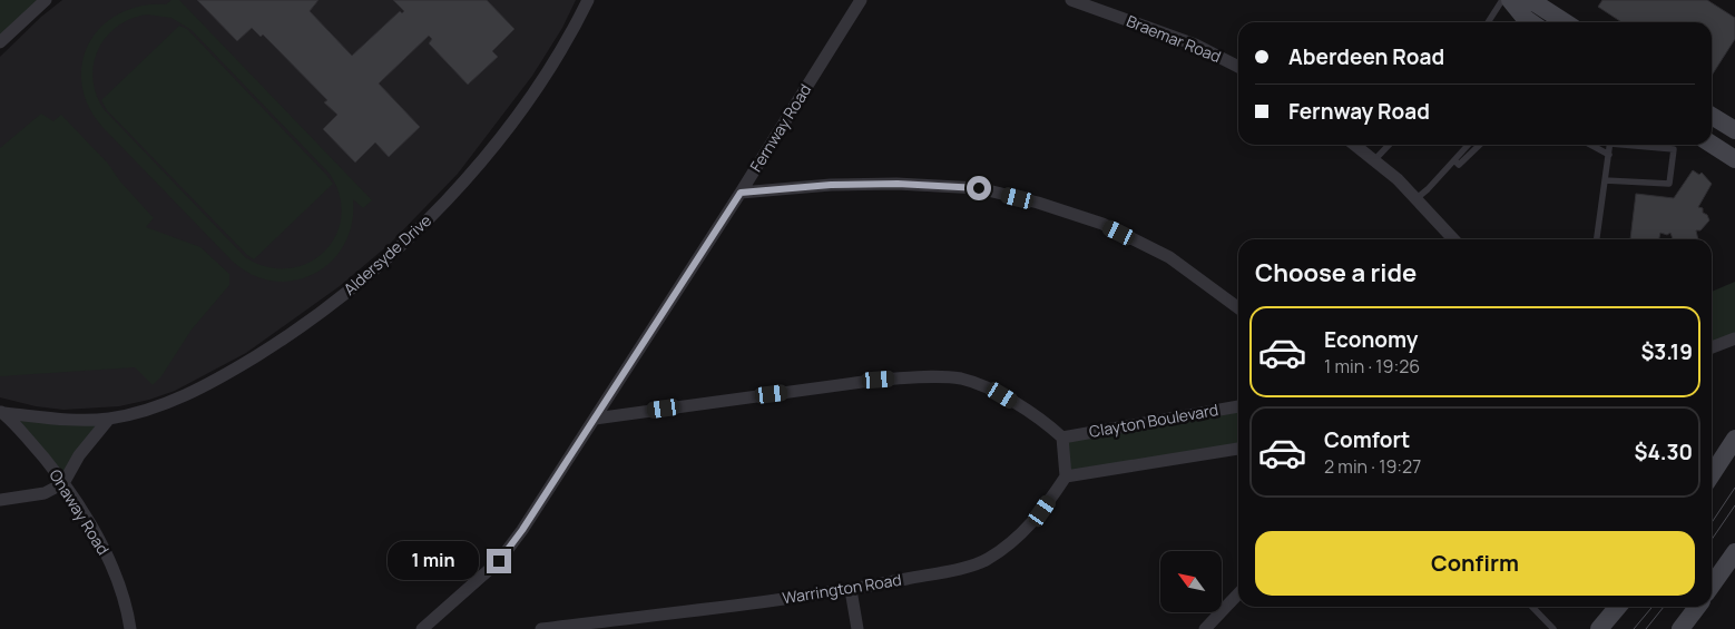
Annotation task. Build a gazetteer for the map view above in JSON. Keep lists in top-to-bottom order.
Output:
{
  "streets": {
    "street": [
      "Braemar Road",
      "Fernway Road",
      "Aldersyde Drive",
      "Clayton Boulevard",
      "Onaway Road",
      "Warrington Road"
    ]
  },
  "crossings": [
    ["Aldersyde Drive", "Onaway Road"]
  ],
  "north": "top left",
  "page": {
    "banner": ["Aberdeen Road", "Fernway Road"],
    "heading": "Choose a ride",
    "list": [
      {
        "name": "Economy",
        "note": "1 min · 19:26",
        "value": "$3.19"
      },
      {
        "name": "Comfort",
        "note": "2 min · 19:27",
        "value": "$4.30"
      }
    ],
    "buttons": "Confirm",
    "bubble": "1 min"
  }
}
